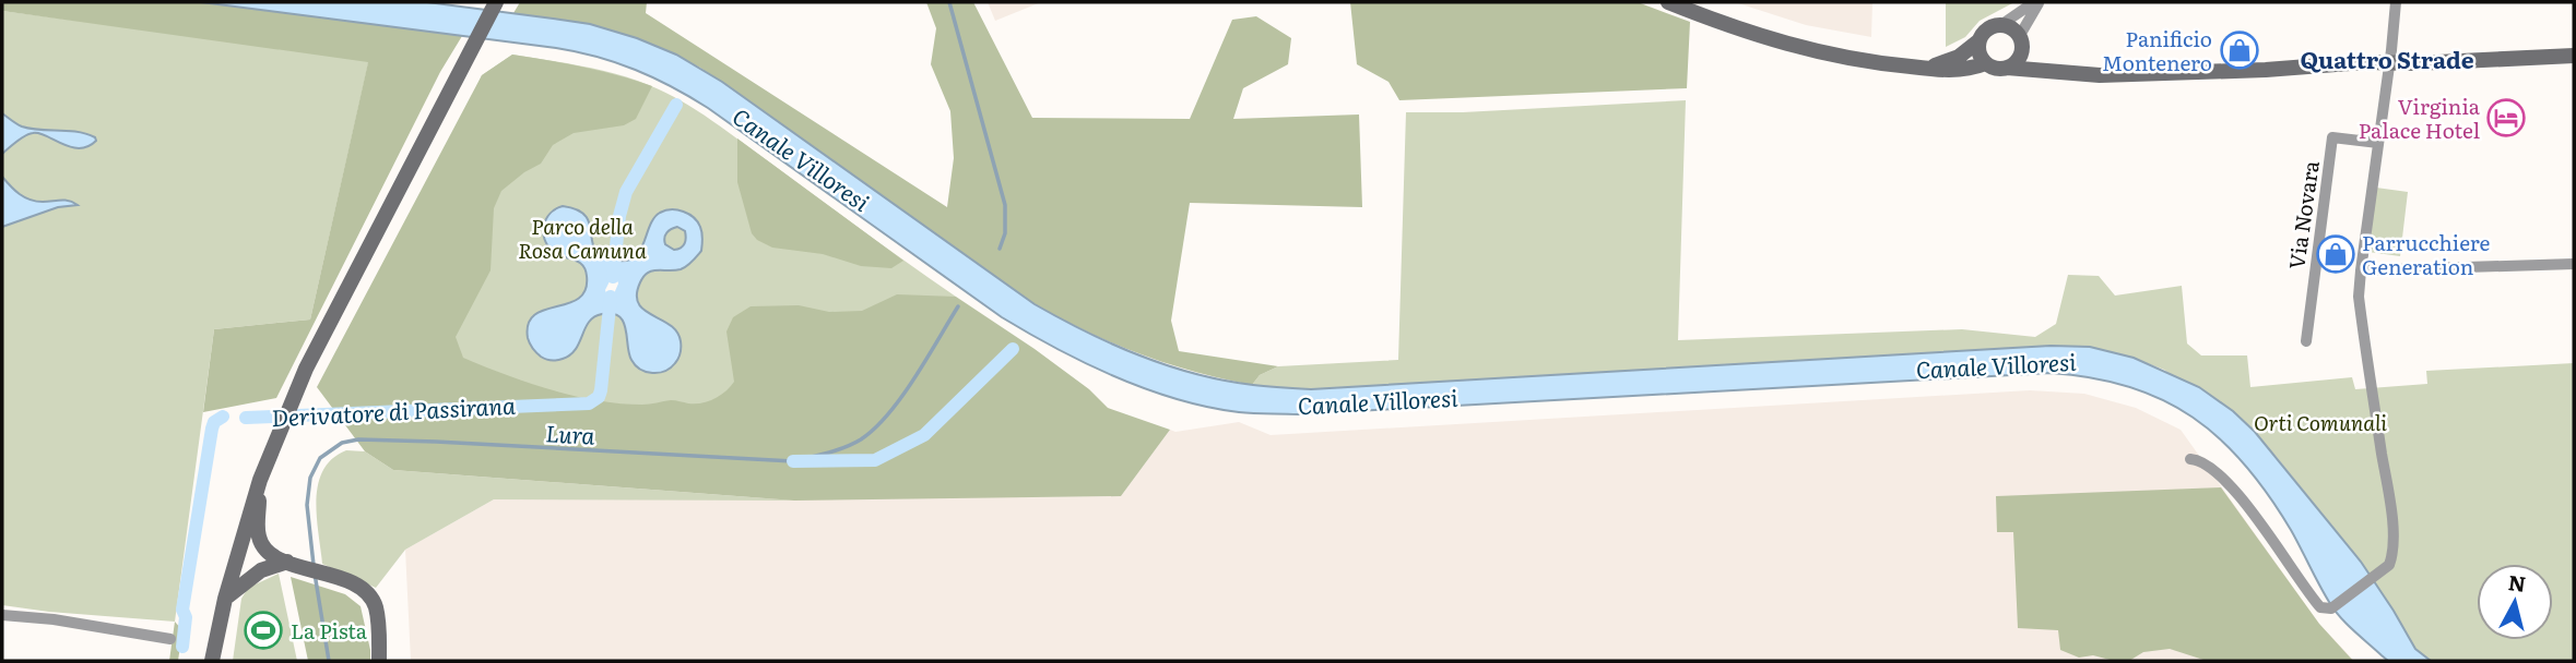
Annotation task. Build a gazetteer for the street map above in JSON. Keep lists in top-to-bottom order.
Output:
{
  "streets": {
    "street": ["Via Novara"]
  },
  "districts": ["Quattro Strade"],
  "water": ["Canale Villoresi", "Derivatore di Passirana", "Lura"],
  "parks": ["Parco della Rosa Camuna", "Orti Comunali"],
  "places": {
    "shop": ["Panificio Montenero", "Parrucchiere Generation"],
    "hotel": ["Virginia Palace Hotel"],
    "sports": ["La Pista"]
  },
  "north": "top"
}
